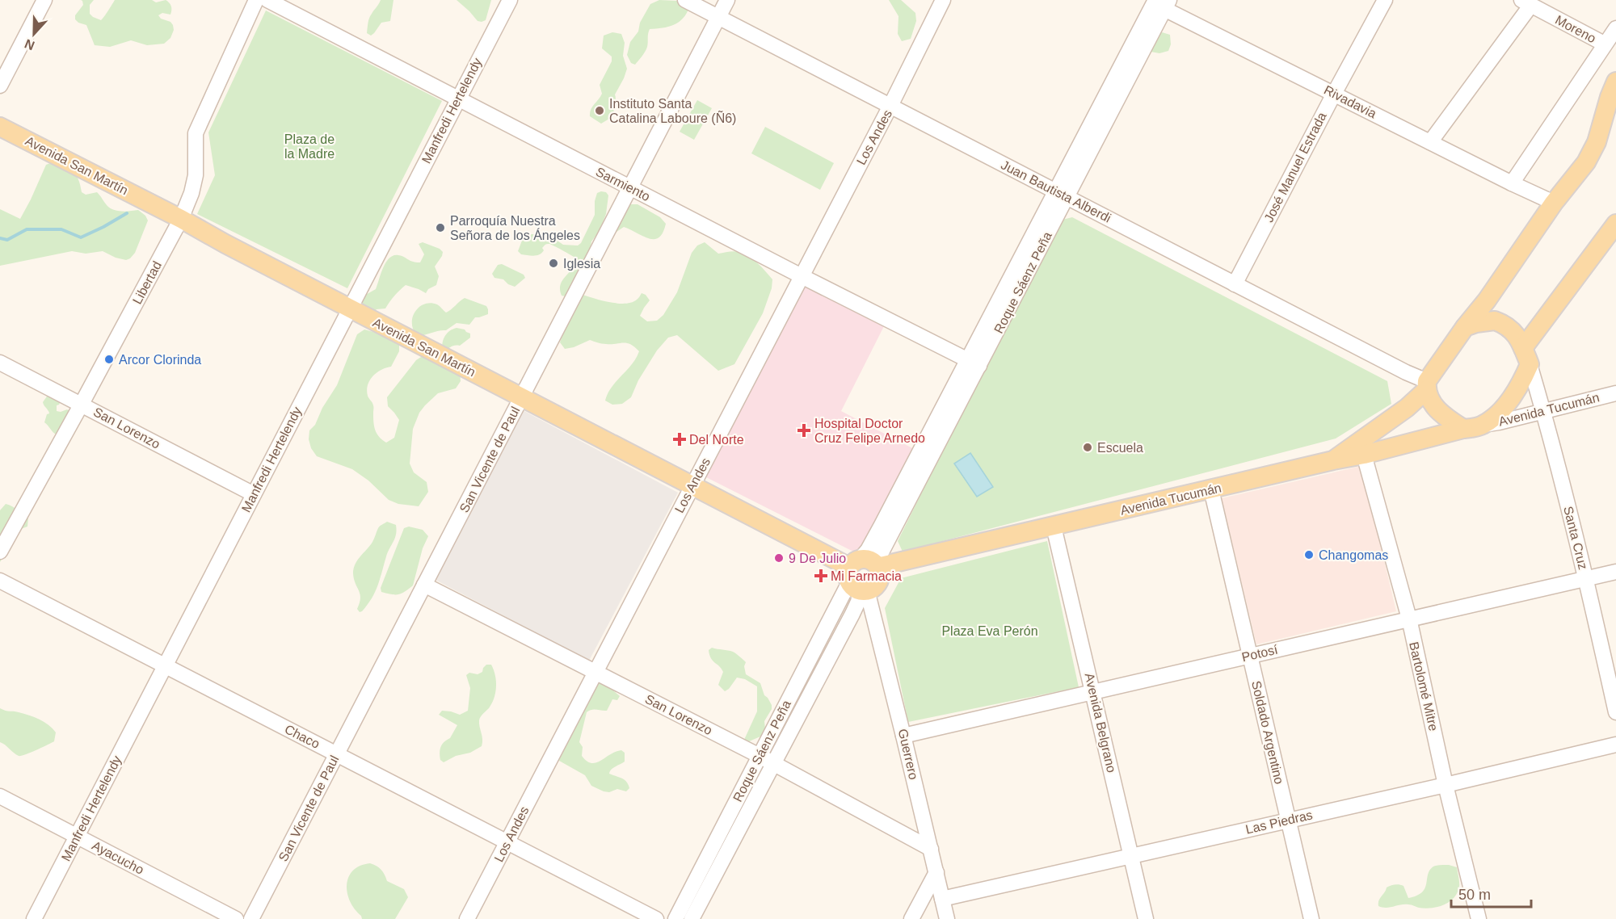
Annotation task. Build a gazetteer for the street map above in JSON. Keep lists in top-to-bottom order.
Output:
{
  "streets": {
    "main road": ["Avenida San Martín", "Avenida Tucumán"],
    "street": [
      "Moreno",
      "Rivadavia",
      "Manfredi Hertelendy",
      "Los Andes",
      "José Manuel Estrada",
      "Sarmiento",
      "Juan Bautista Alberdi",
      "Libertad",
      "Roque Sáenz Peña",
      "San Lorenzo",
      "San Vicente de Paul",
      "Santa Cruz",
      "Potosí",
      "Bartolomé Mitre",
      "Avenida Belgrano",
      "Soldado Argentino",
      "Chaco",
      "Guerrero",
      "Las Piedras",
      "Ayacucho"
    ]
  },
  "crossings": [
    ["Rivadavia", "José Manuel Estrada"],
    ["Rivadavia", "Roque Sáenz Peña"],
    ["Manfredi Hertelendy", "Avenida San Martín"],
    ["Manfredi Hertelendy", "Sarmiento"],
    ["Manfredi Hertelendy", "San Lorenzo"],
    ["Manfredi Hertelendy", "Chaco"],
    ["Manfredi Hertelendy", "Ayacucho"],
    ["Los Andes", "Avenida San Martín"],
    ["Los Andes", "Sarmiento"],
    ["Los Andes", "Juan Bautista Alberdi"],
    ["Los Andes", "San Lorenzo"],
    ["Los Andes", "Chaco"],
    ["Avenida San Martín", "Libertad"],
    ["Avenida San Martín", "Roque Sáenz Peña"],
    ["Avenida San Martín", "Avenida Tucumán"],
    ["Avenida San Martín", "San Vicente de Paul"],
    ["Avenida San Martín", "Guerrero"],
    ["José Manuel Estrada", "Juan Bautista Alberdi"],
    ["Sarmiento", "Roque Sáenz Peña"],
    ["Sarmiento", "San Vicente de Paul"],
    ["Juan Bautista Alberdi", "Roque Sáenz Peña"],
    ["Juan Bautista Alberdi", "Avenida Tucumán"],
    ["Juan Bautista Alberdi", "San Vicente de Paul"],
    ["Juan Bautista Alberdi", "Santa Cruz"],
    ["Libertad", "San Lorenzo"],
    ["Roque Sáenz Peña", "Avenida Tucumán"],
    ["Roque Sáenz Peña", "San Lorenzo"],
    ["Roque Sáenz Peña", "Guerrero"],
    ["Avenida Tucumán", "Santa Cruz"],
    ["Avenida Tucumán", "Bartolomé Mitre"],
    ["Avenida Tucumán", "Avenida Belgrano"],
    ["Avenida Tucumán", "Soldado Argentino"],
    ["Avenida Tucumán", "Guerrero"],
    ["San Lorenzo", "San Vicente de Paul"],
    ["San Lorenzo", "Guerrero"],
    ["San Vicente de Paul", "Chaco"],
    ["Santa Cruz", "Potosí"],
    ["Potosí", "Bartolomé Mitre"],
    ["Potosí", "Avenida Belgrano"],
    ["Potosí", "Soldado Argentino"],
    ["Potosí", "Guerrero"],
    ["Bartolomé Mitre", "Las Piedras"],
    ["Avenida Belgrano", "Las Piedras"],
    ["Soldado Argentino", "Las Piedras"],
    ["Guerrero", "Las Piedras"]
  ],
  "parks": ["Plaza de la Madre", "Plaza Eva Perón"],
  "places": {
    "other": [
      "Instituto Santa Catalina Laboure (Ñ6)",
      "Parroquía Nuestra Señora de los Ángeles",
      "Iglesia",
      "Arcor Clorinda",
      "Escuela",
      "Changomas",
      "9 De Julio"
    ],
    "health": ["Hospital Doctor Cruz Felipe Arnedo", "Del Norte", "Mi Farmacia"]
  },
  "scale_bar": "50 m",
  "north": "bottom"
}
